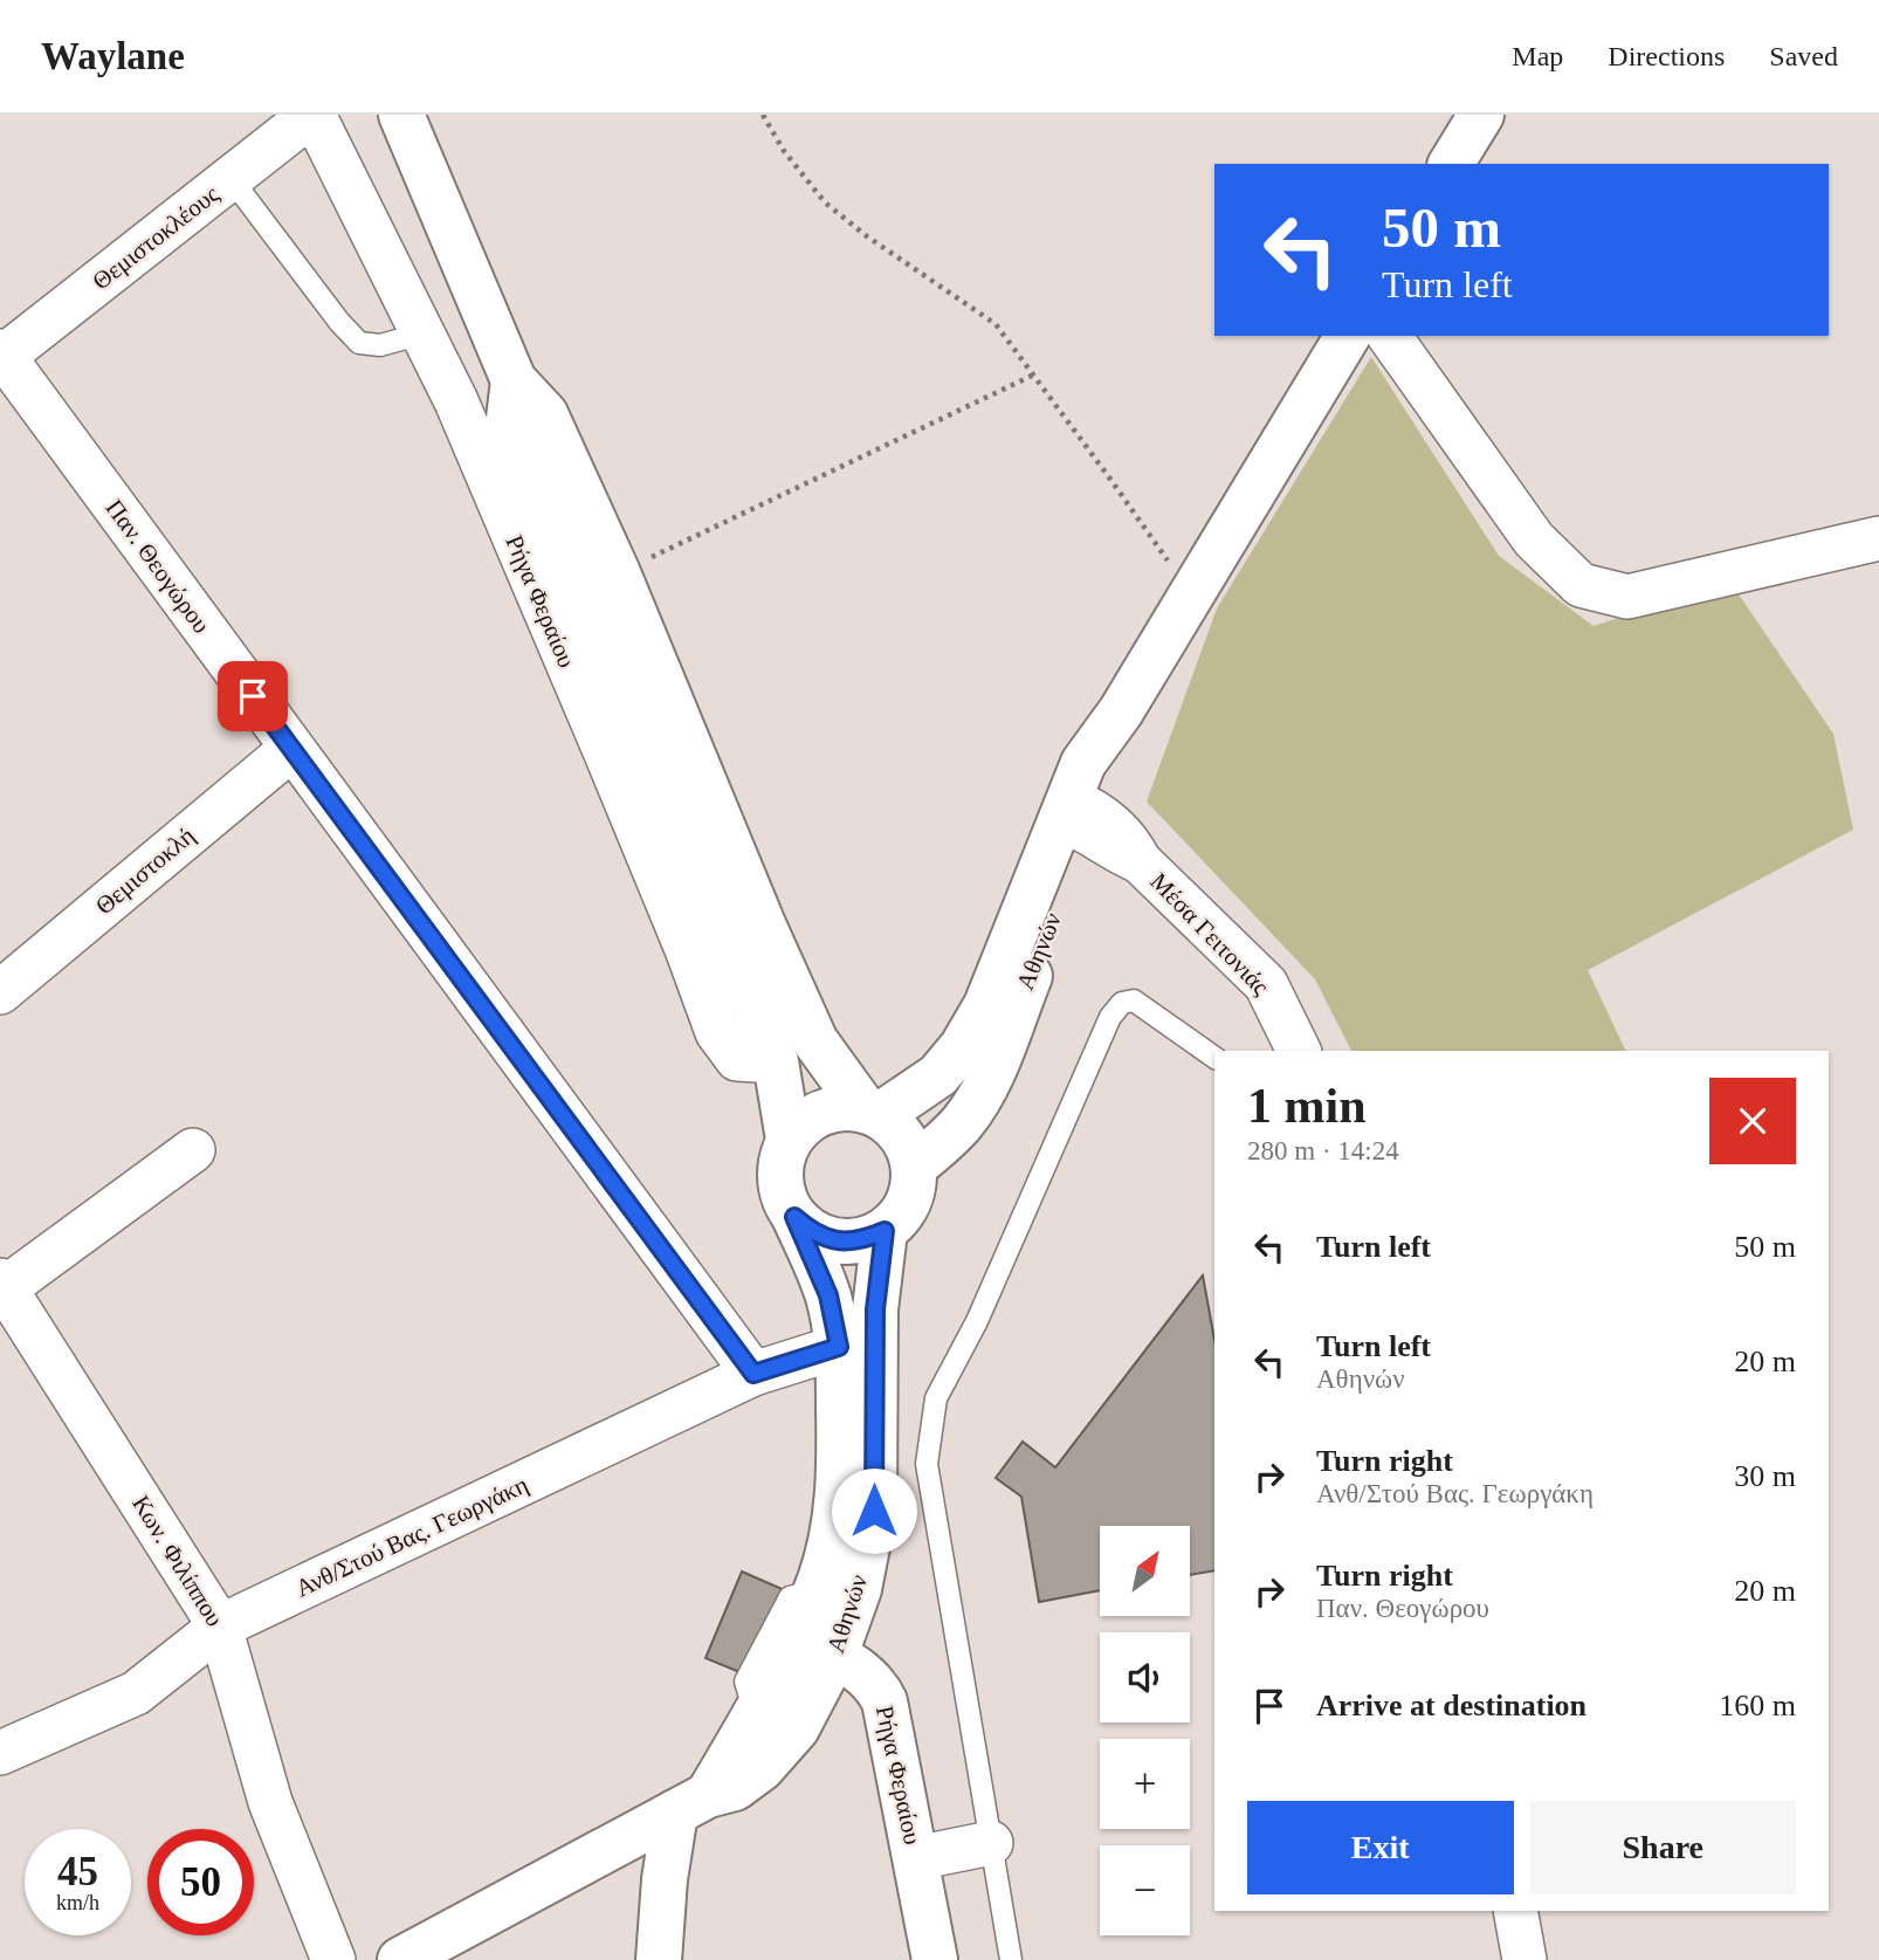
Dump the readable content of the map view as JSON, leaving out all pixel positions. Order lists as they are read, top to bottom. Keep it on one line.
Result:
{"streets":{"main road":["Ρήγα Φεραίου","Αθηνών"],"street":["Θεμιστοκλέους","Παν. Θεογώρου","Θεμιστοκλή","Μέσα Γειτονιάς","Ανθ/Στού Βας. Γεωργάκη","Κων. Φιλίππου"]},"crossings":[["Θεμιστοκλέους","Παν. Θεογώρου"],["Θεμιστοκλέους","Ρήγα Φεραίου"],["Παν. Θεογώρου","Θεμιστοκλή"],["Παν. Θεογώρου","Ανθ/Στού Βας. Γεωργάκη"],["Ρήγα Φεραίου","Αθηνών"],["Μέσα Γειτονιάς","Αθηνών"],["Αθηνών","Ανθ/Στού Βας. Γεωργάκη"],["Ανθ/Στού Βας. Γεωργάκη","Κων. Φιλίππου"]],"north":"top right","page":{"header":"Waylane","nav":["Map","Directions","Saved"],"turn":["50 m","Turn left"],"heading":["1 min","280 m · 14:24"],"list":[{"name":"Turn left","value":"50 m"},{"name":"Turn left","note":"Αθηνών","value":"20 m"},{"name":"Turn right","note":"Ανθ/Στού Βας. Γεωργάκη","value":"30 m"},{"name":"Turn right","note":"Παν. Θεογώρου","value":"20 m"},{"name":"Arrive at destination","value":"160 m"}],"map_buttons":["+","−"],"buttons":["Exit","Share"],"speed":"45 km/h","limit":"50"}}
